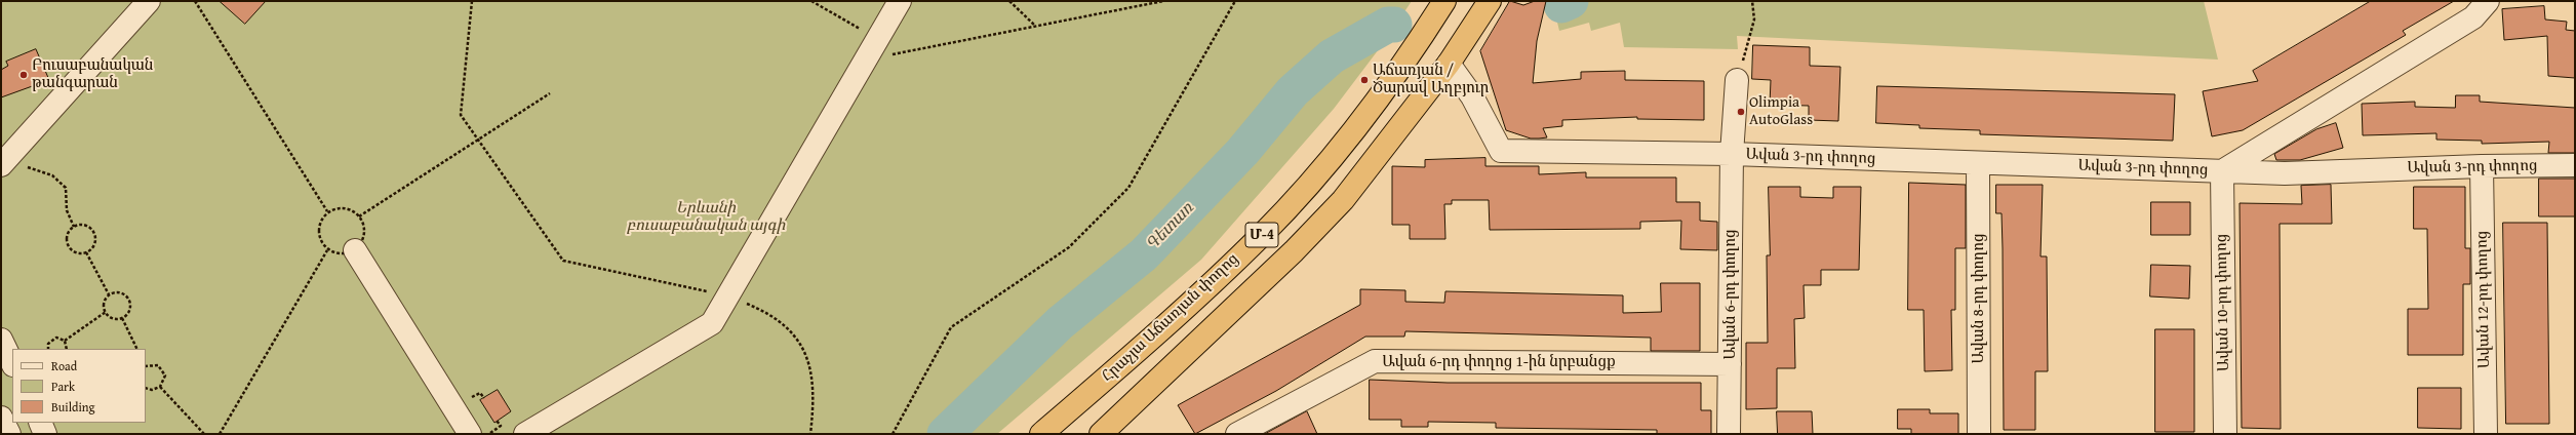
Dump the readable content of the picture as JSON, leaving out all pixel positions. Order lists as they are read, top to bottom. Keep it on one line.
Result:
{"streets":{"highway":["Մ-4","Հրաչյա Աճառյան փողոց"],"street":["Ավան 3-րդ փողոց","Ավան 6-րդ փողոց","Ավան 8-րդ փողոց","Ավան 12-րդ փողոց","Ավան 10-րդ փողոց","Ավան 6-րդ փողոց 1-ին նրբանցք"]},"crossings":[["Ավան 3-րդ փողոց","Մ-4"],["Ավան 3-րդ փողոց","Ավան 6-րդ փողոց"],["Ավան 3-րդ փողոց","Ավան 8-րդ փողոց"],["Ավան 3-րդ փողոց","Ավան 12-րդ փողոց"],["Ավան 3-րդ փողոց","Ավան 10-րդ փողոց"],["Ավան 6-րդ փողոց","Ավան 6-րդ փողոց 1-ին նրբանցք"]],"water":["Գետառ"],"parks":["Երևանի բուսաբանական այգի"],"places":["Բուսաբանական թանգարան","Աճառյան / Ծարավ Աղբյուր","Olimpia AutoGlass"],"legend":["Road","Park","Building"]}
